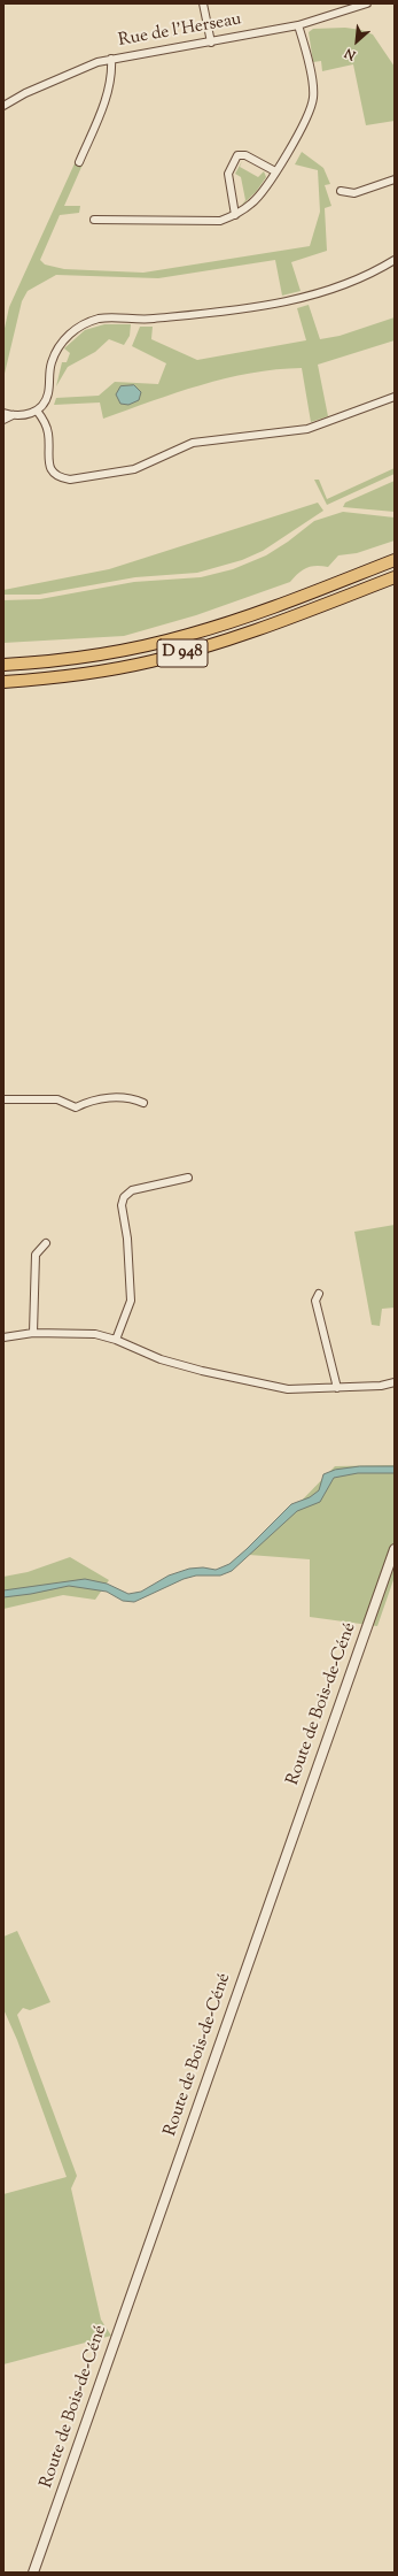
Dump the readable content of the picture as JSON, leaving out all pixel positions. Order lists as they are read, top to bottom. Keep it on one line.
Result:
{"streets":{"highway":["D 948"],"street":["Rue de l'Herseau","Route de Bois-de-Céné"]},"north":"bottom left"}
